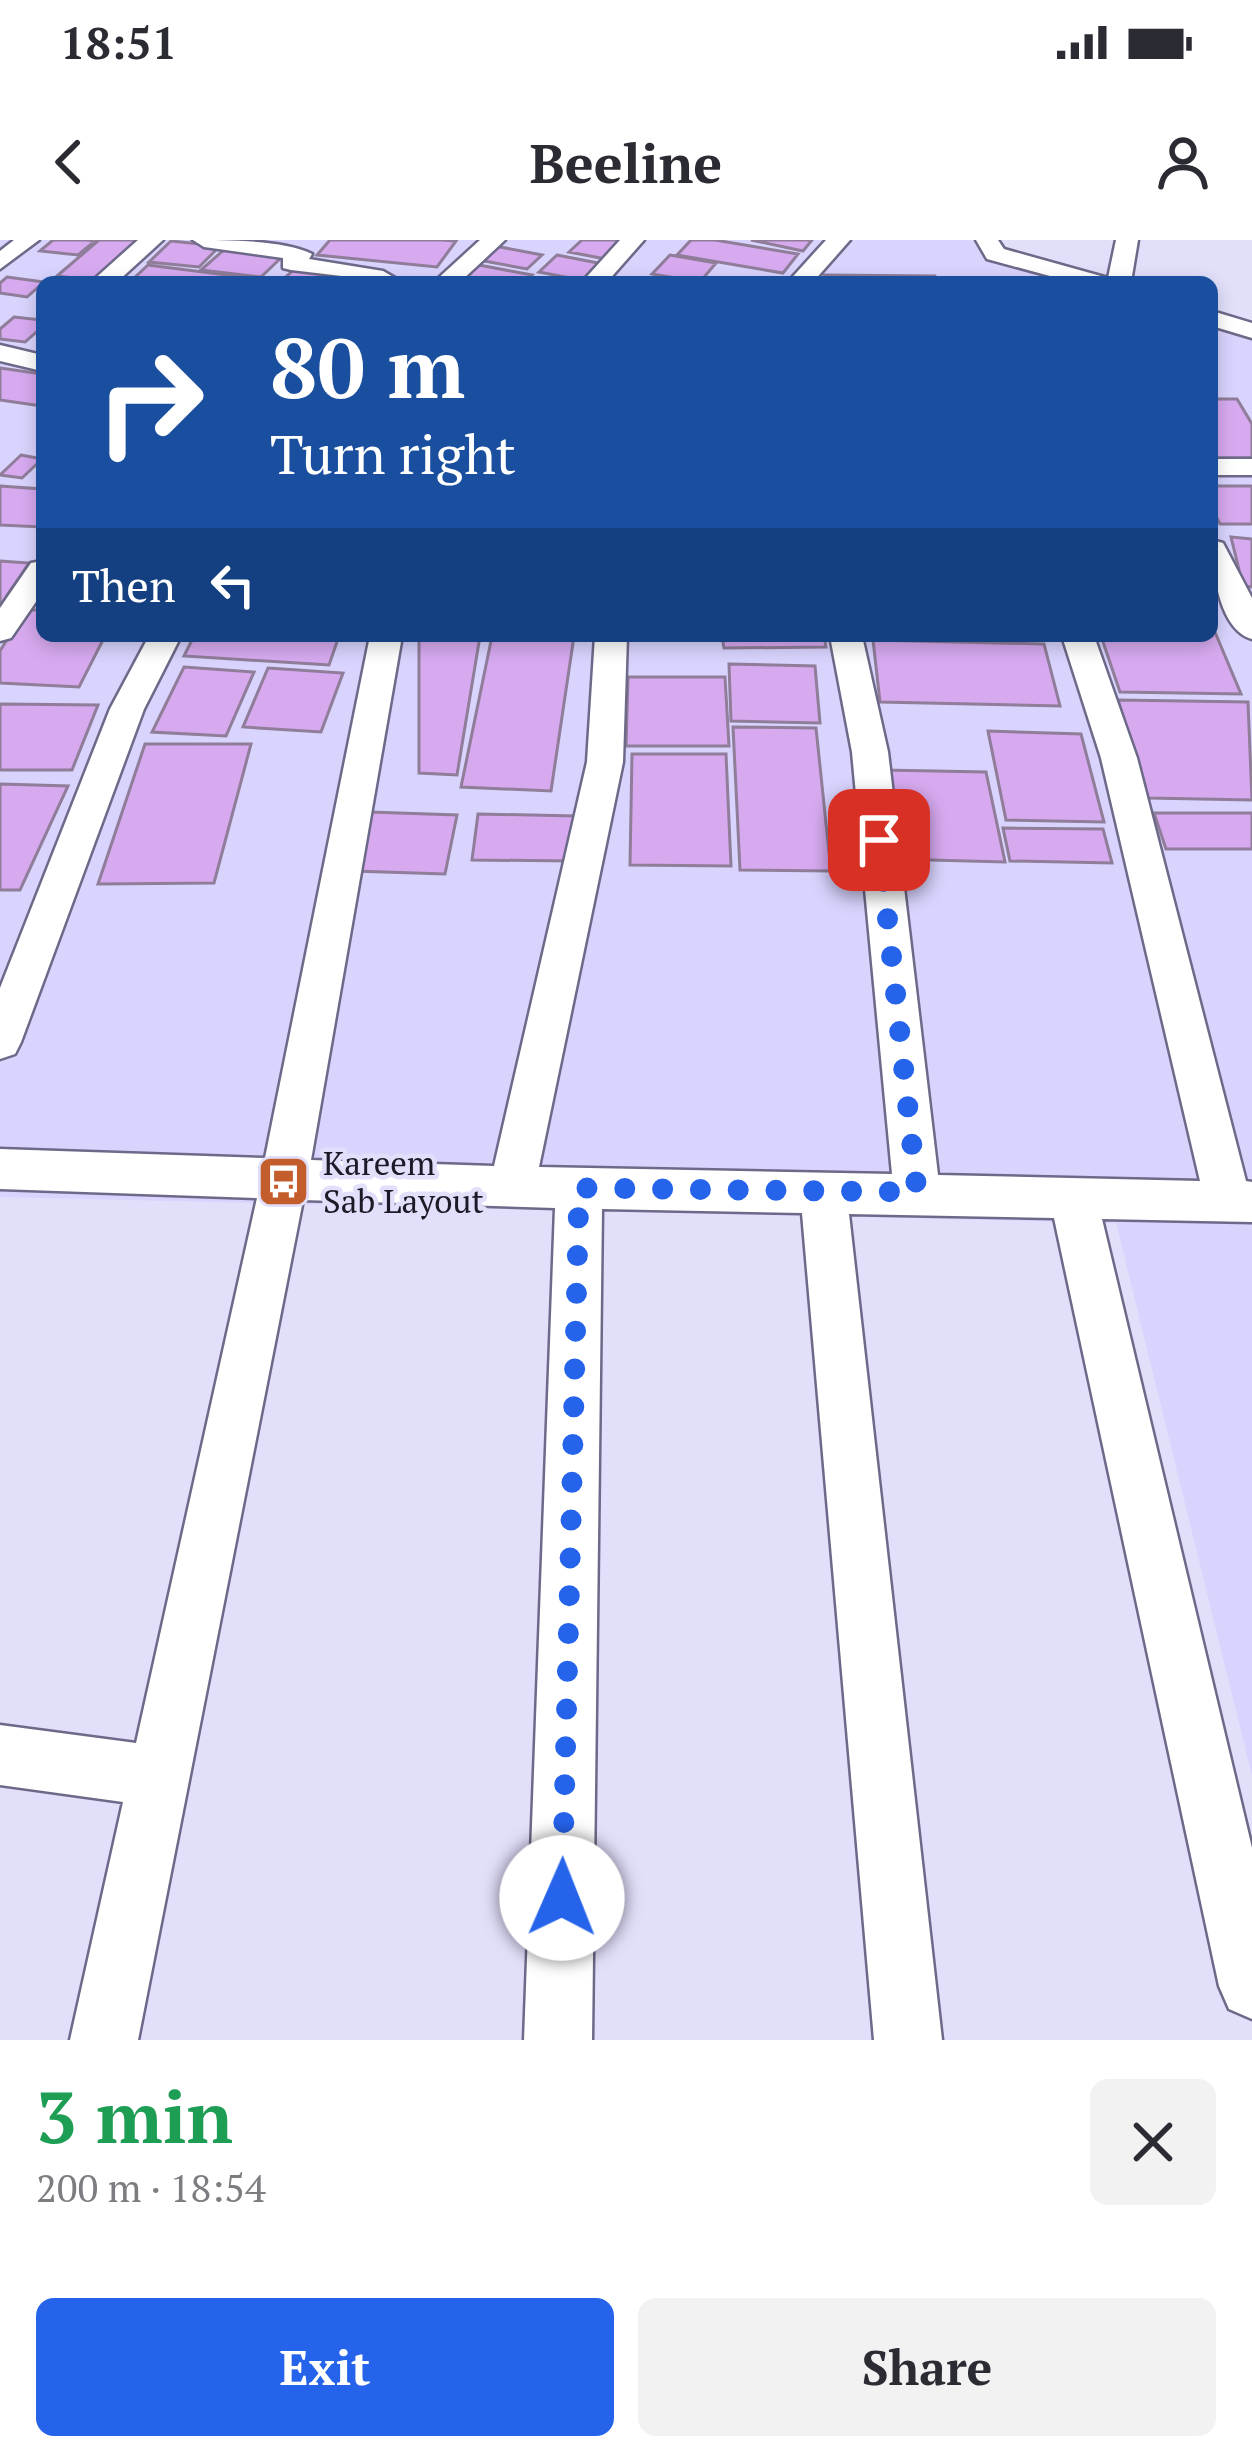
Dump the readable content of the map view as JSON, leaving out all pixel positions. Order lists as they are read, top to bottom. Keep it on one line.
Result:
{"places":{"bus stop":["Kareem Sab Layout"]},"page":{"status":"18:51","header":"Beeline","turn":["80 m","Turn right"],"then":"Then","heading":["3 min","200 m · 18:54"],"buttons":["Exit","Share"]}}
